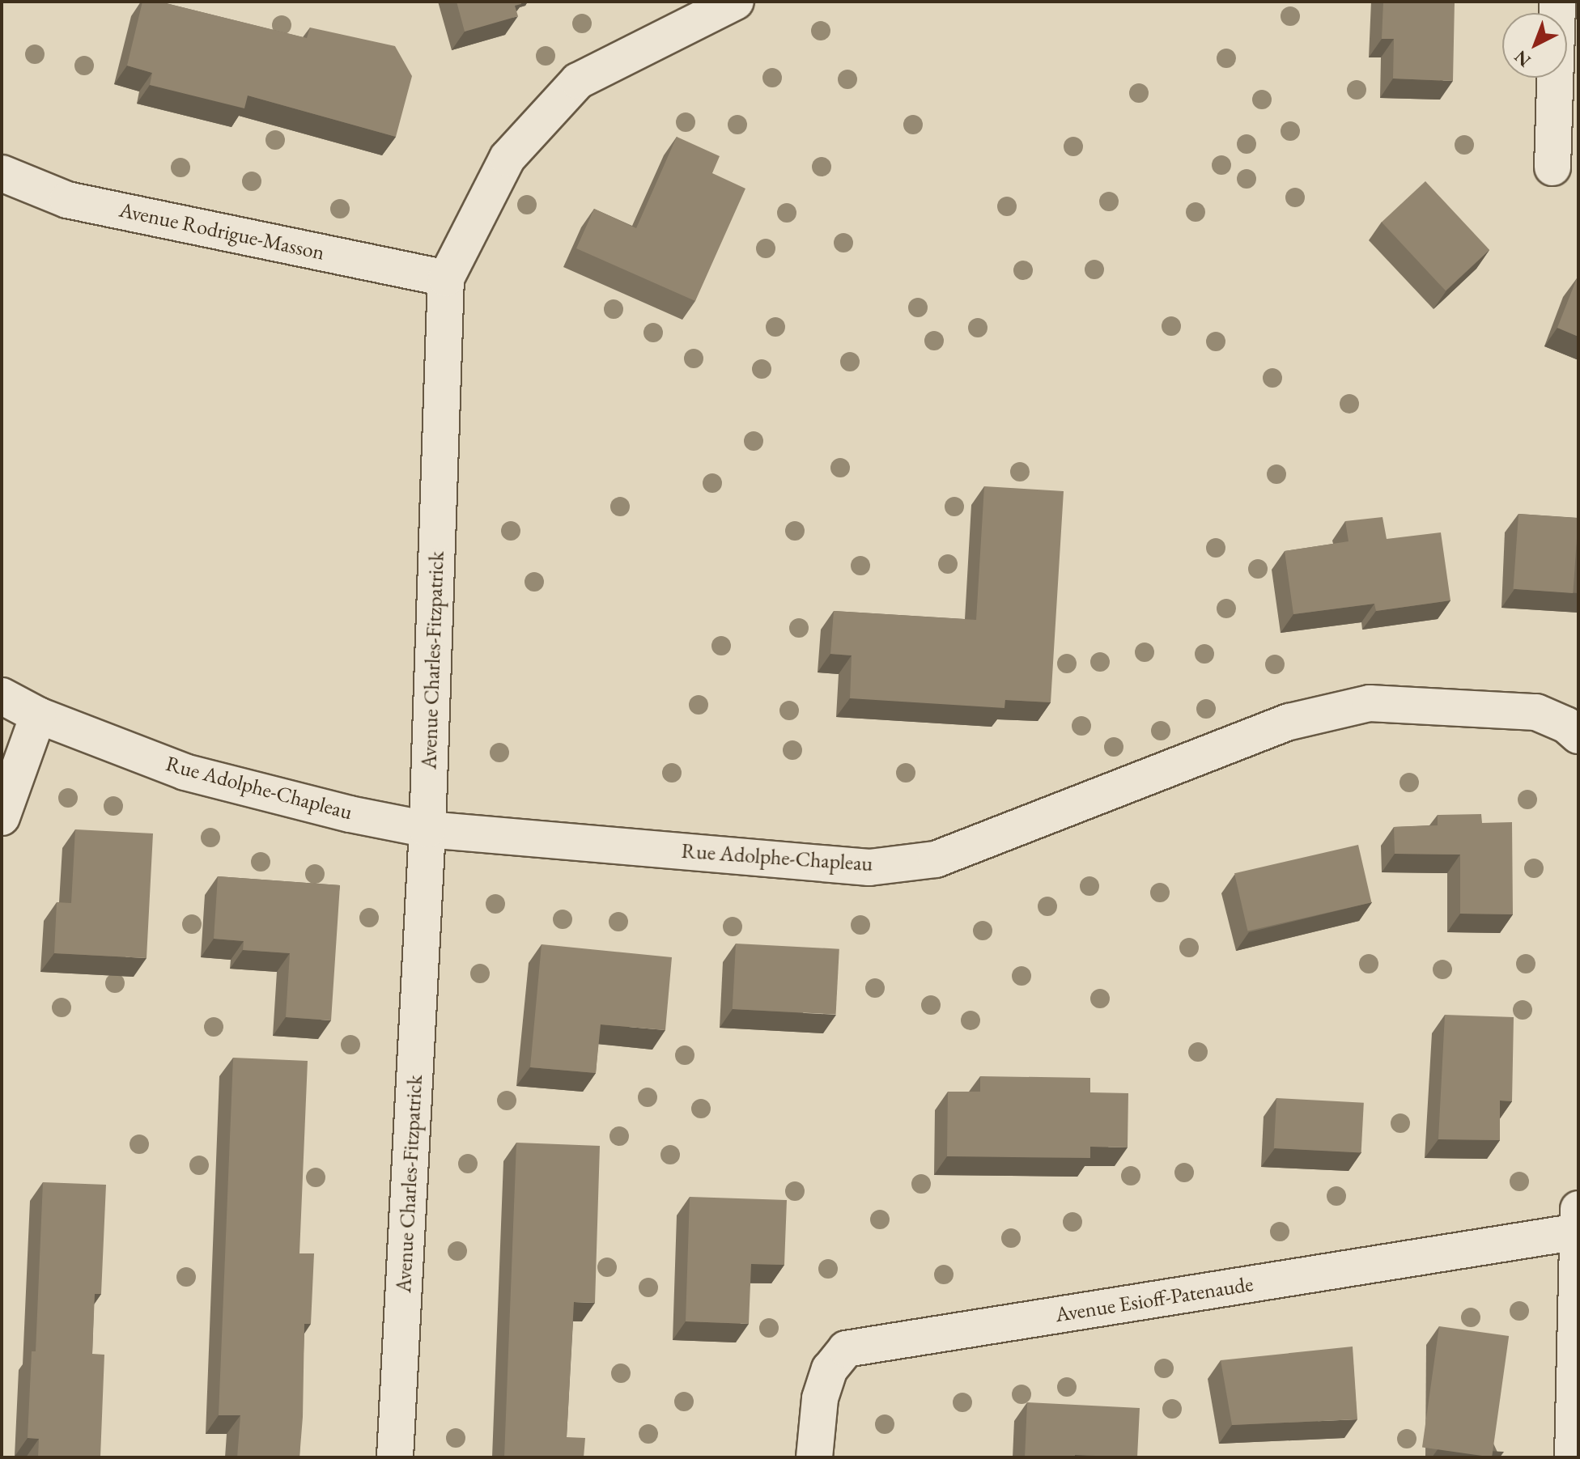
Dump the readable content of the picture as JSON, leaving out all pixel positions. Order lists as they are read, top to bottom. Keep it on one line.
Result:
{"streets":{"street":["Avenue Rodrigue-Masson","Avenue Charles-Fitzpatrick","Rue Adolphe-Chapleau","Avenue Esioff-Patenaude"]},"crossings":[["Avenue Rodrigue-Masson","Avenue Charles-Fitzpatrick"],["Avenue Charles-Fitzpatrick","Rue Adolphe-Chapleau"]],"north":"bottom left"}
